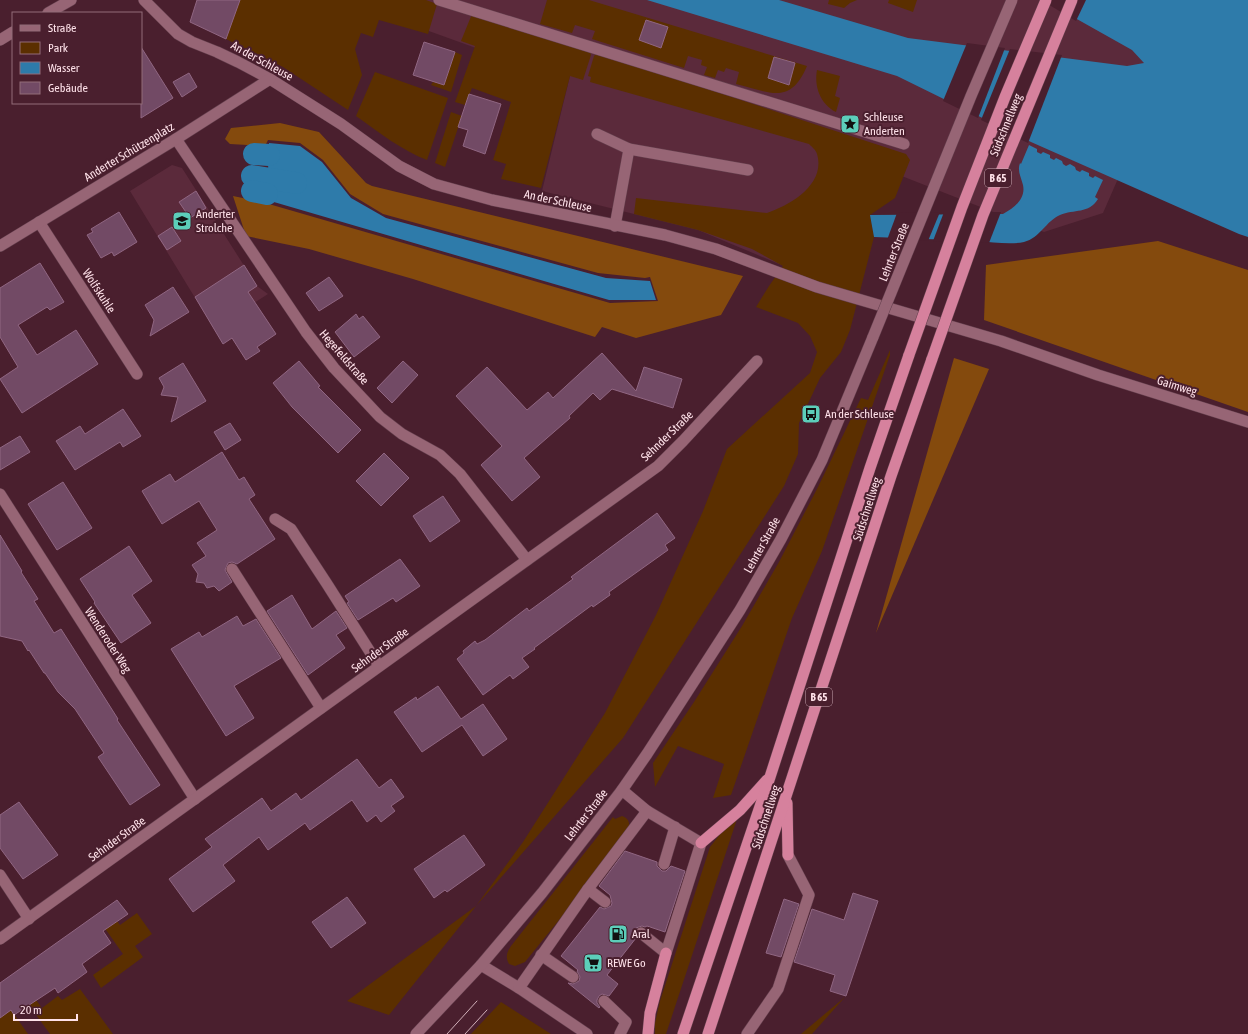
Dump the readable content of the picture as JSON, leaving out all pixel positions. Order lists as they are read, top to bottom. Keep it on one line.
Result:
{"streets":{"highway":["Südschnellweg","B 65"],"street":["An der Schleuse","Anderter Schützenplatz","Lehrter Straße","Wolfskuhle","Hegefeldstraße","Gaimweg","Sehnder Straße","Wenderoder Weg"]},"crossings":[["An der Schleuse","Anderter Schützenplatz"],["An der Schleuse","Gaimweg"],["Anderter Schützenplatz","Wolfskuhle"],["Anderter Schützenplatz","Hegefeldstraße"],["Hegefeldstraße","Sehnder Straße"],["Sehnder Straße","Wenderoder Weg"]],"places":{"place":["Schleuse Anderten"],"school or university":["Anderter Strolche"],"bus stop":["An der Schleuse"],"fuel station":["Aral"],"supermarket":["REWE Go"]},"legend":["Straße","Park","Wasser","Gebäude"],"scale_bar":"20 m"}
